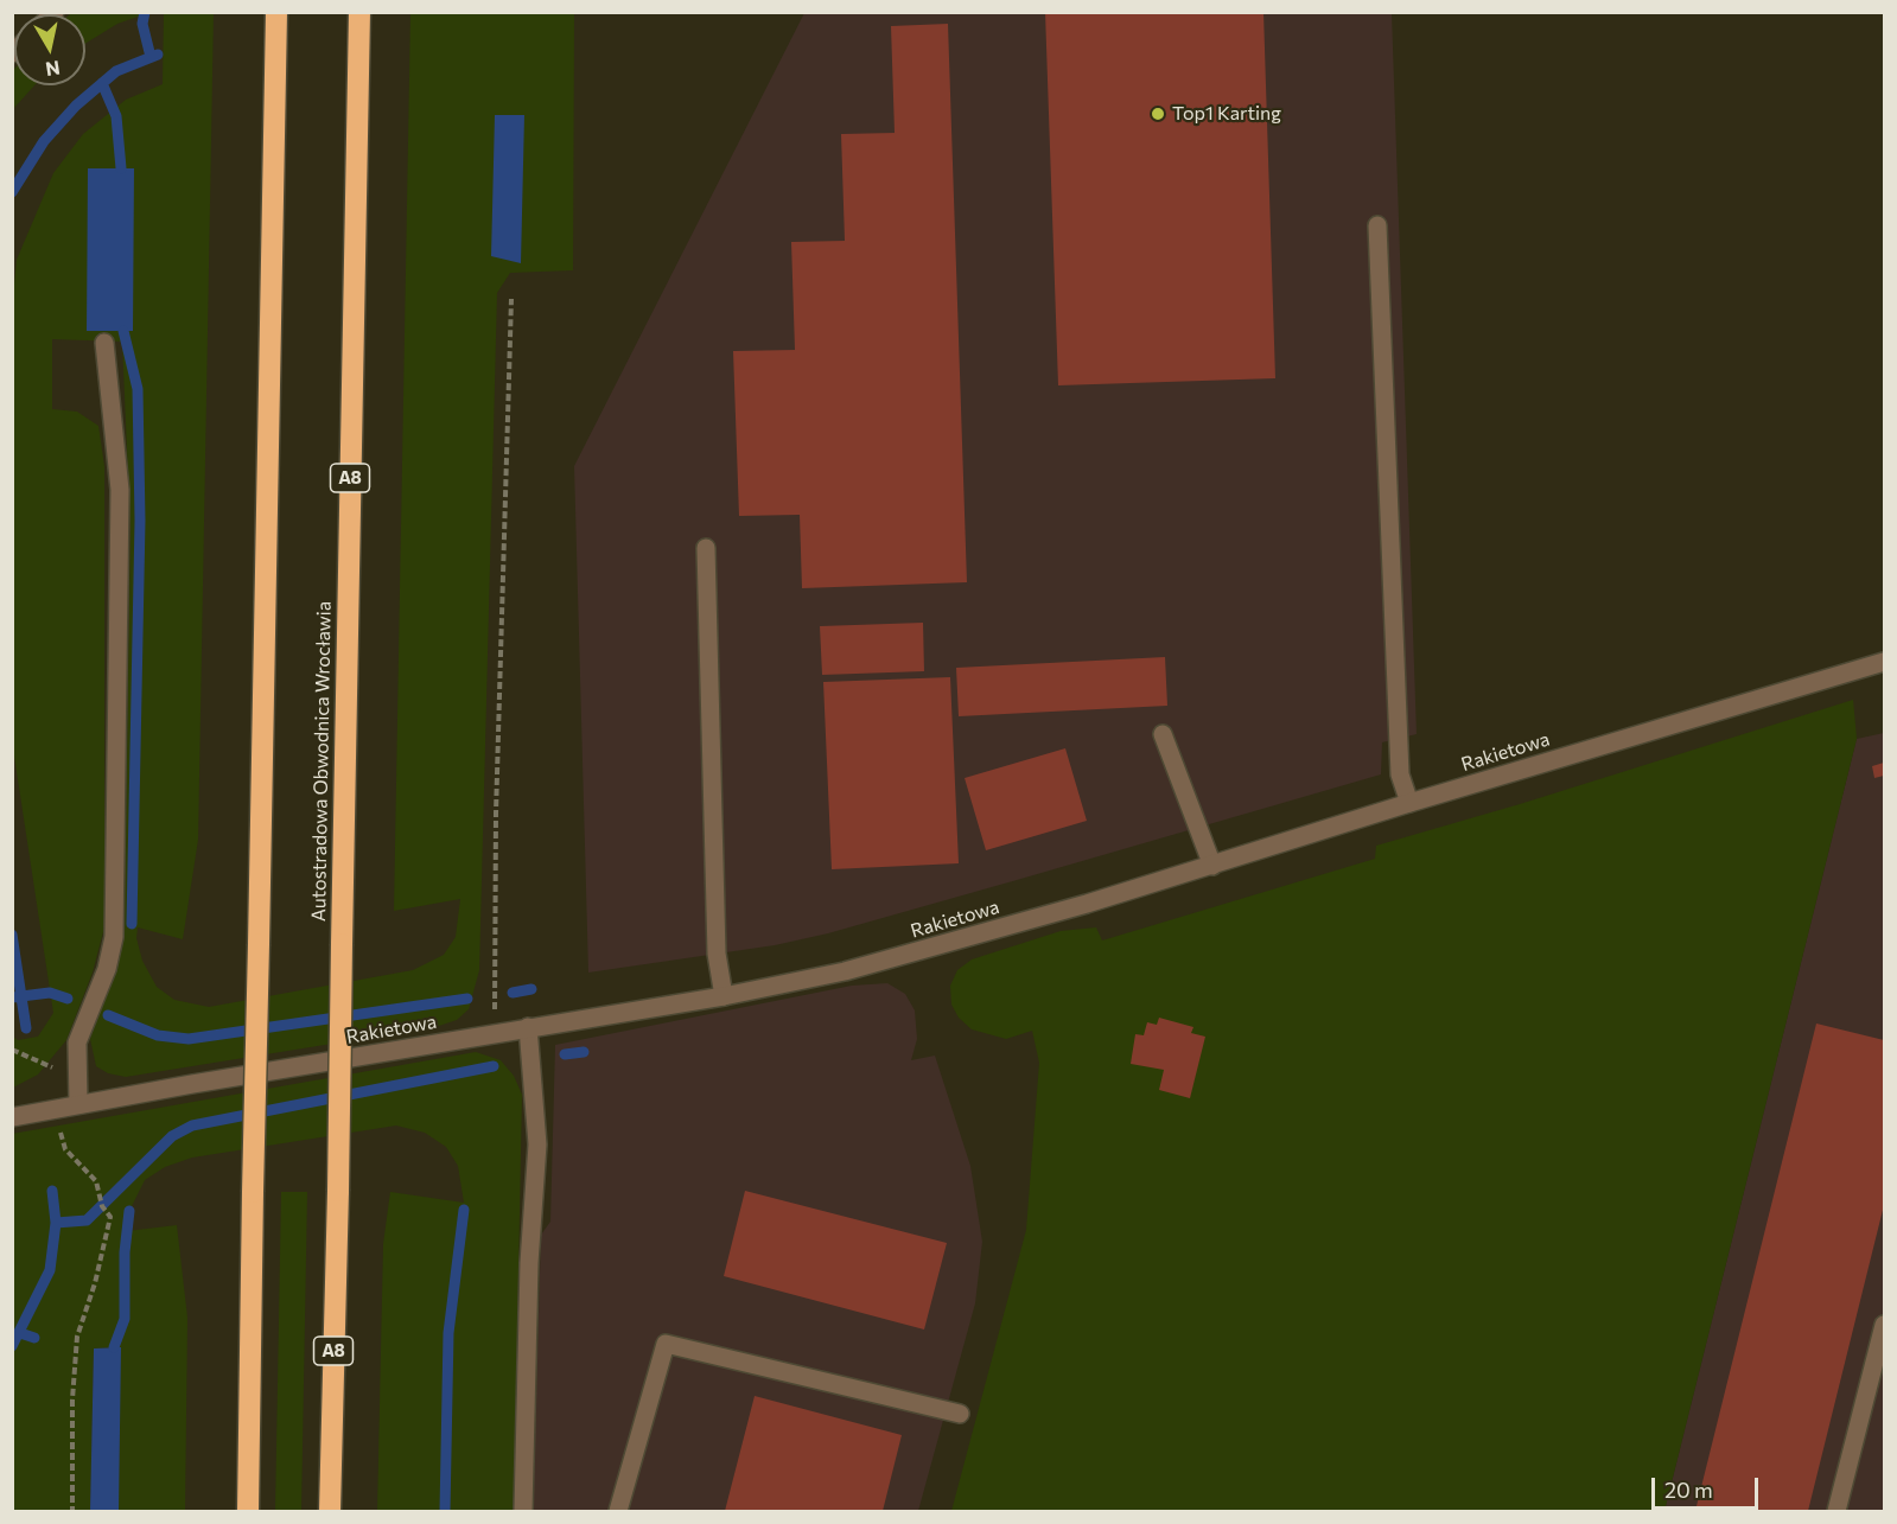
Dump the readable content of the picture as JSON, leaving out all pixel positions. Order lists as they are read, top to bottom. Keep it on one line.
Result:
{"streets":{"highway":["A8","Autostradowa Obwodnica Wrocławia"],"street":["Rakietowa"]},"places":["Top1 Karting"],"scale_bar":"20 m","north":"bottom"}
